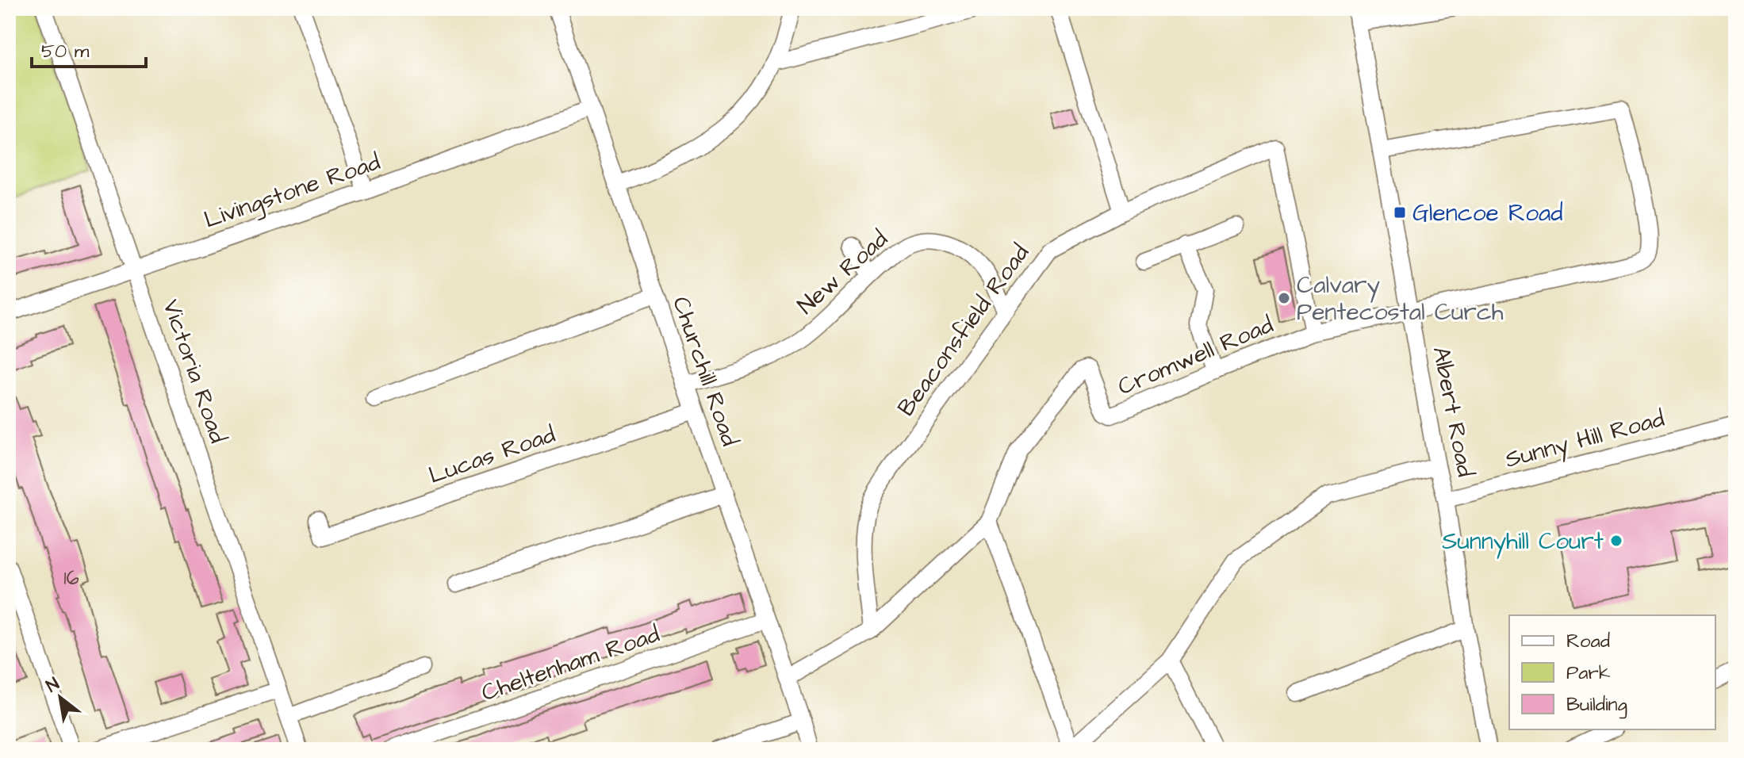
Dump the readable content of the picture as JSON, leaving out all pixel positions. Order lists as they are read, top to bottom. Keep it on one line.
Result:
{"streets":{"street":["Livingstone Road","New Road","Beaconsfield Road","Cromwell Road","Victoria Road","Churchill Road","Albert Road","Sunny Hill Road","Lucas Road","Cheltenham Road"]},"crossings":[["Livingstone Road","Victoria Road"],["Livingstone Road","Churchill Road"],["New Road","Beaconsfield Road"],["New Road","Churchill Road"],["Beaconsfield Road","Cromwell Road"],["Cromwell Road","Churchill Road"],["Cromwell Road","Albert Road"],["Churchill Road","Lucas Road"],["Churchill Road","Cheltenham Road"],["Albert Road","Sunny Hill Road"]],"places":{"transit":["Glencoe Road"],"other":["Calvary Pentecostal Curch","Sunnyhill Court"]},"house_numbers":["16"],"legend":["Road","Park","Building"],"scale_bar":"50 m","north":"top left"}
